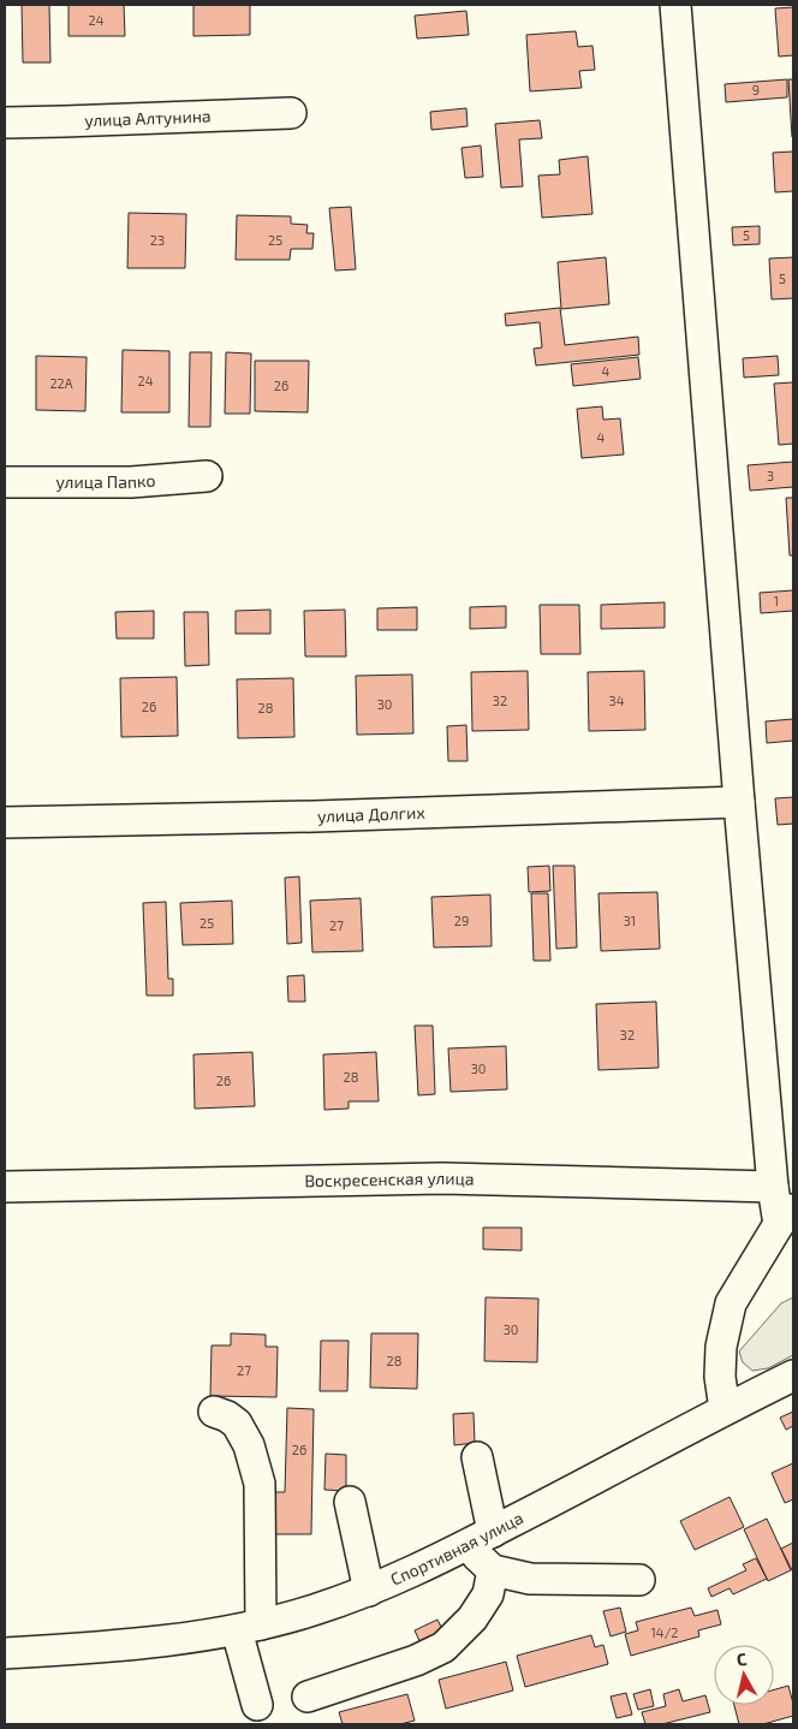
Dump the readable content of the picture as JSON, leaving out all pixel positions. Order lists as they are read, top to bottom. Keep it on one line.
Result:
{"streets":{"street":["улица Алтунина","улица Папко","улица Долгих","Воскресенская улица","Спортивная улица"]},"house_numbers":["24","9","5","23","25","5","4","24","22А","26","4","3","1","32","34","30","26","28","29","31","25","27","32","30","28","26","30","28","27","26","14/2"],"north":"top"}
